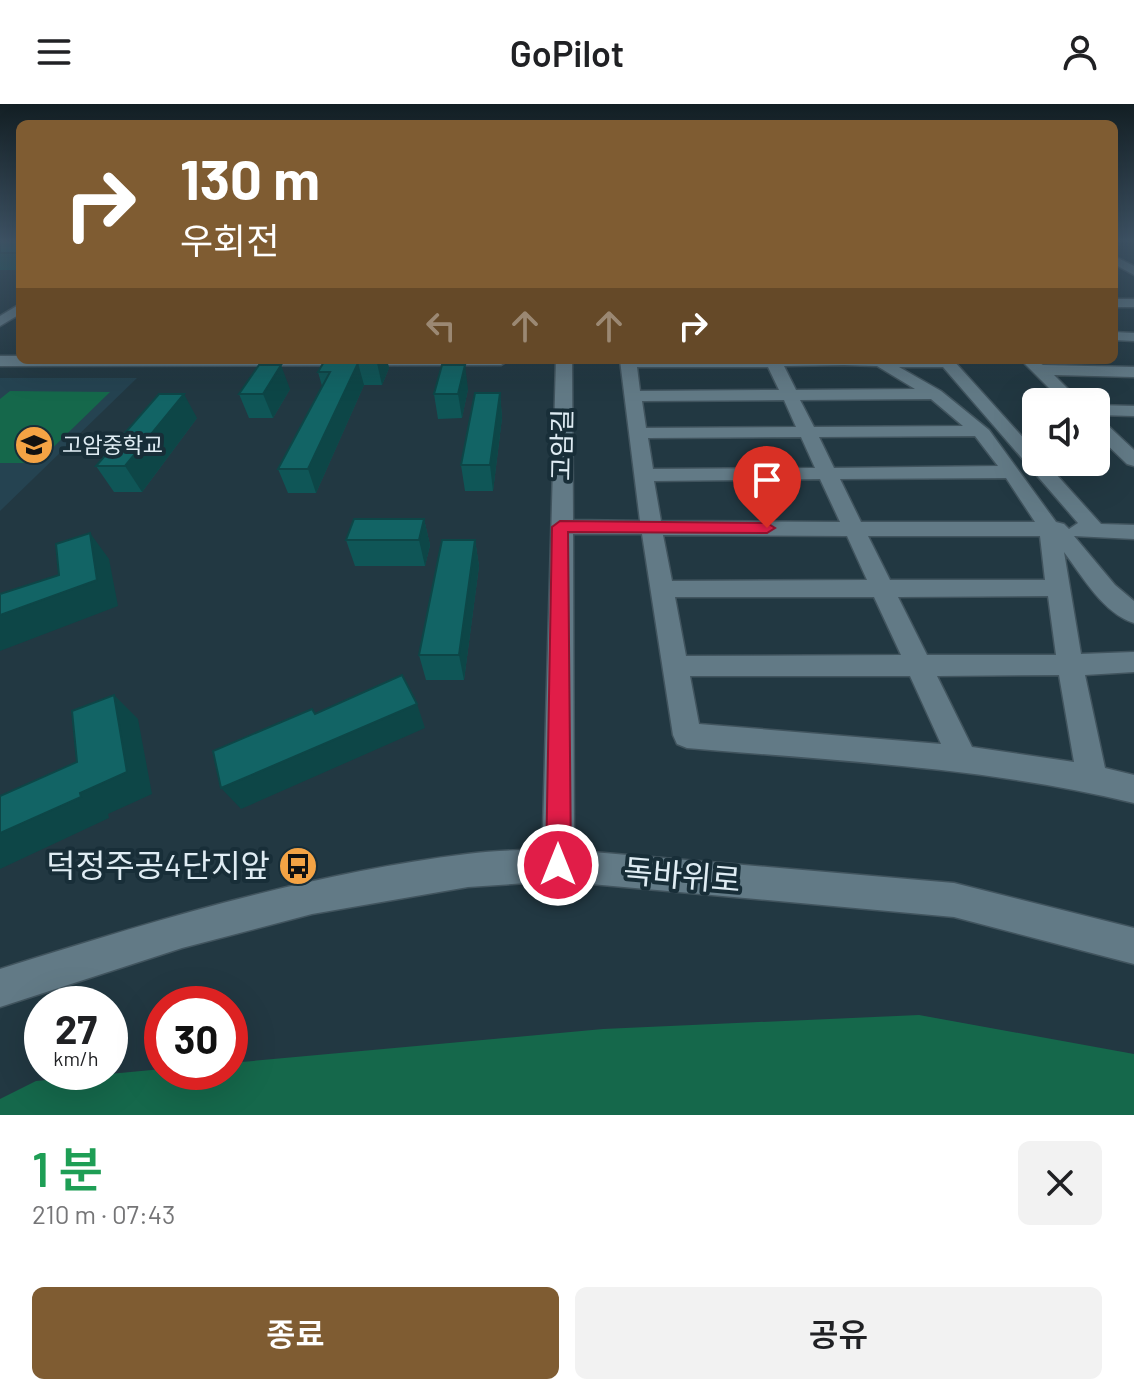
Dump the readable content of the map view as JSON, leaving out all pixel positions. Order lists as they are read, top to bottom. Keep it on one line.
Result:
{"streets":{"street":["고암길","독바위로"]},"crossings":[["고암길","독바위로"]],"places":{"school or university":["고암중학교"],"bus stop":["덕정주공4단지앞"]},"page":{"header":"GoPilot","turn":["130 m","우회전"],"speed":"27 km/h","limit":"30","heading":["1 분","210 m · 07:43"],"buttons":["종료","공유"]}}
